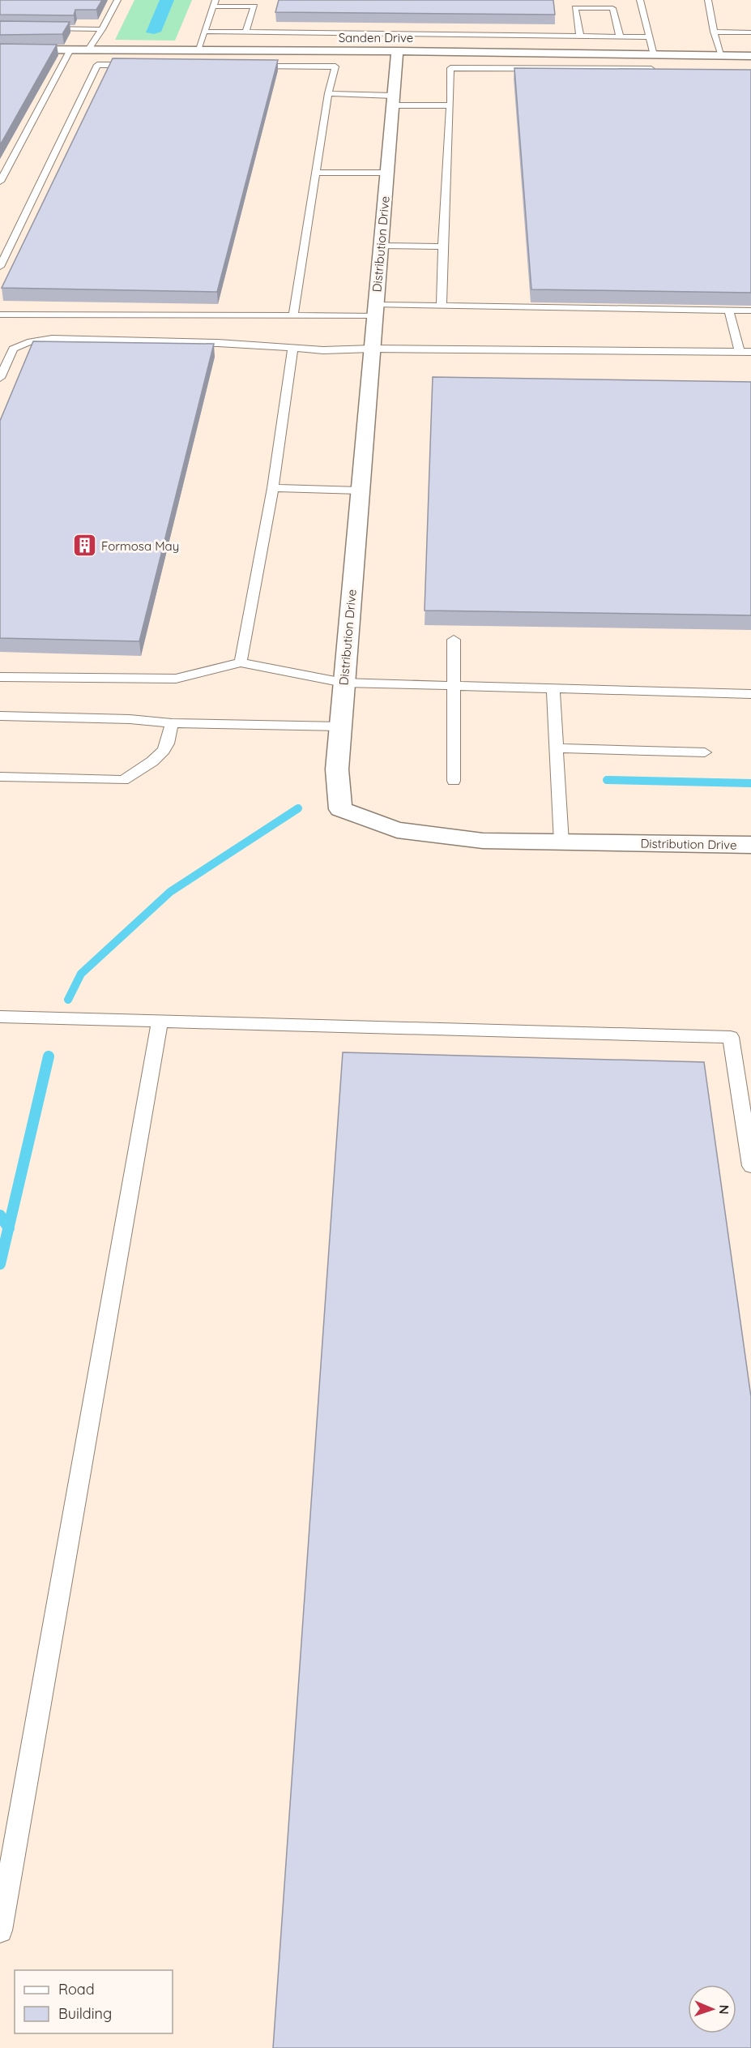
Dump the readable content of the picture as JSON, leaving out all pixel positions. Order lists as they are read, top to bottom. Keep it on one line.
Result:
{"streets":{"street":["Sanden Drive","Distribution Drive"]},"crossings":[["Sanden Drive","Distribution Drive"]],"places":{"building":["Formosa May"]},"legend":["Road","Building"],"north":"right"}
